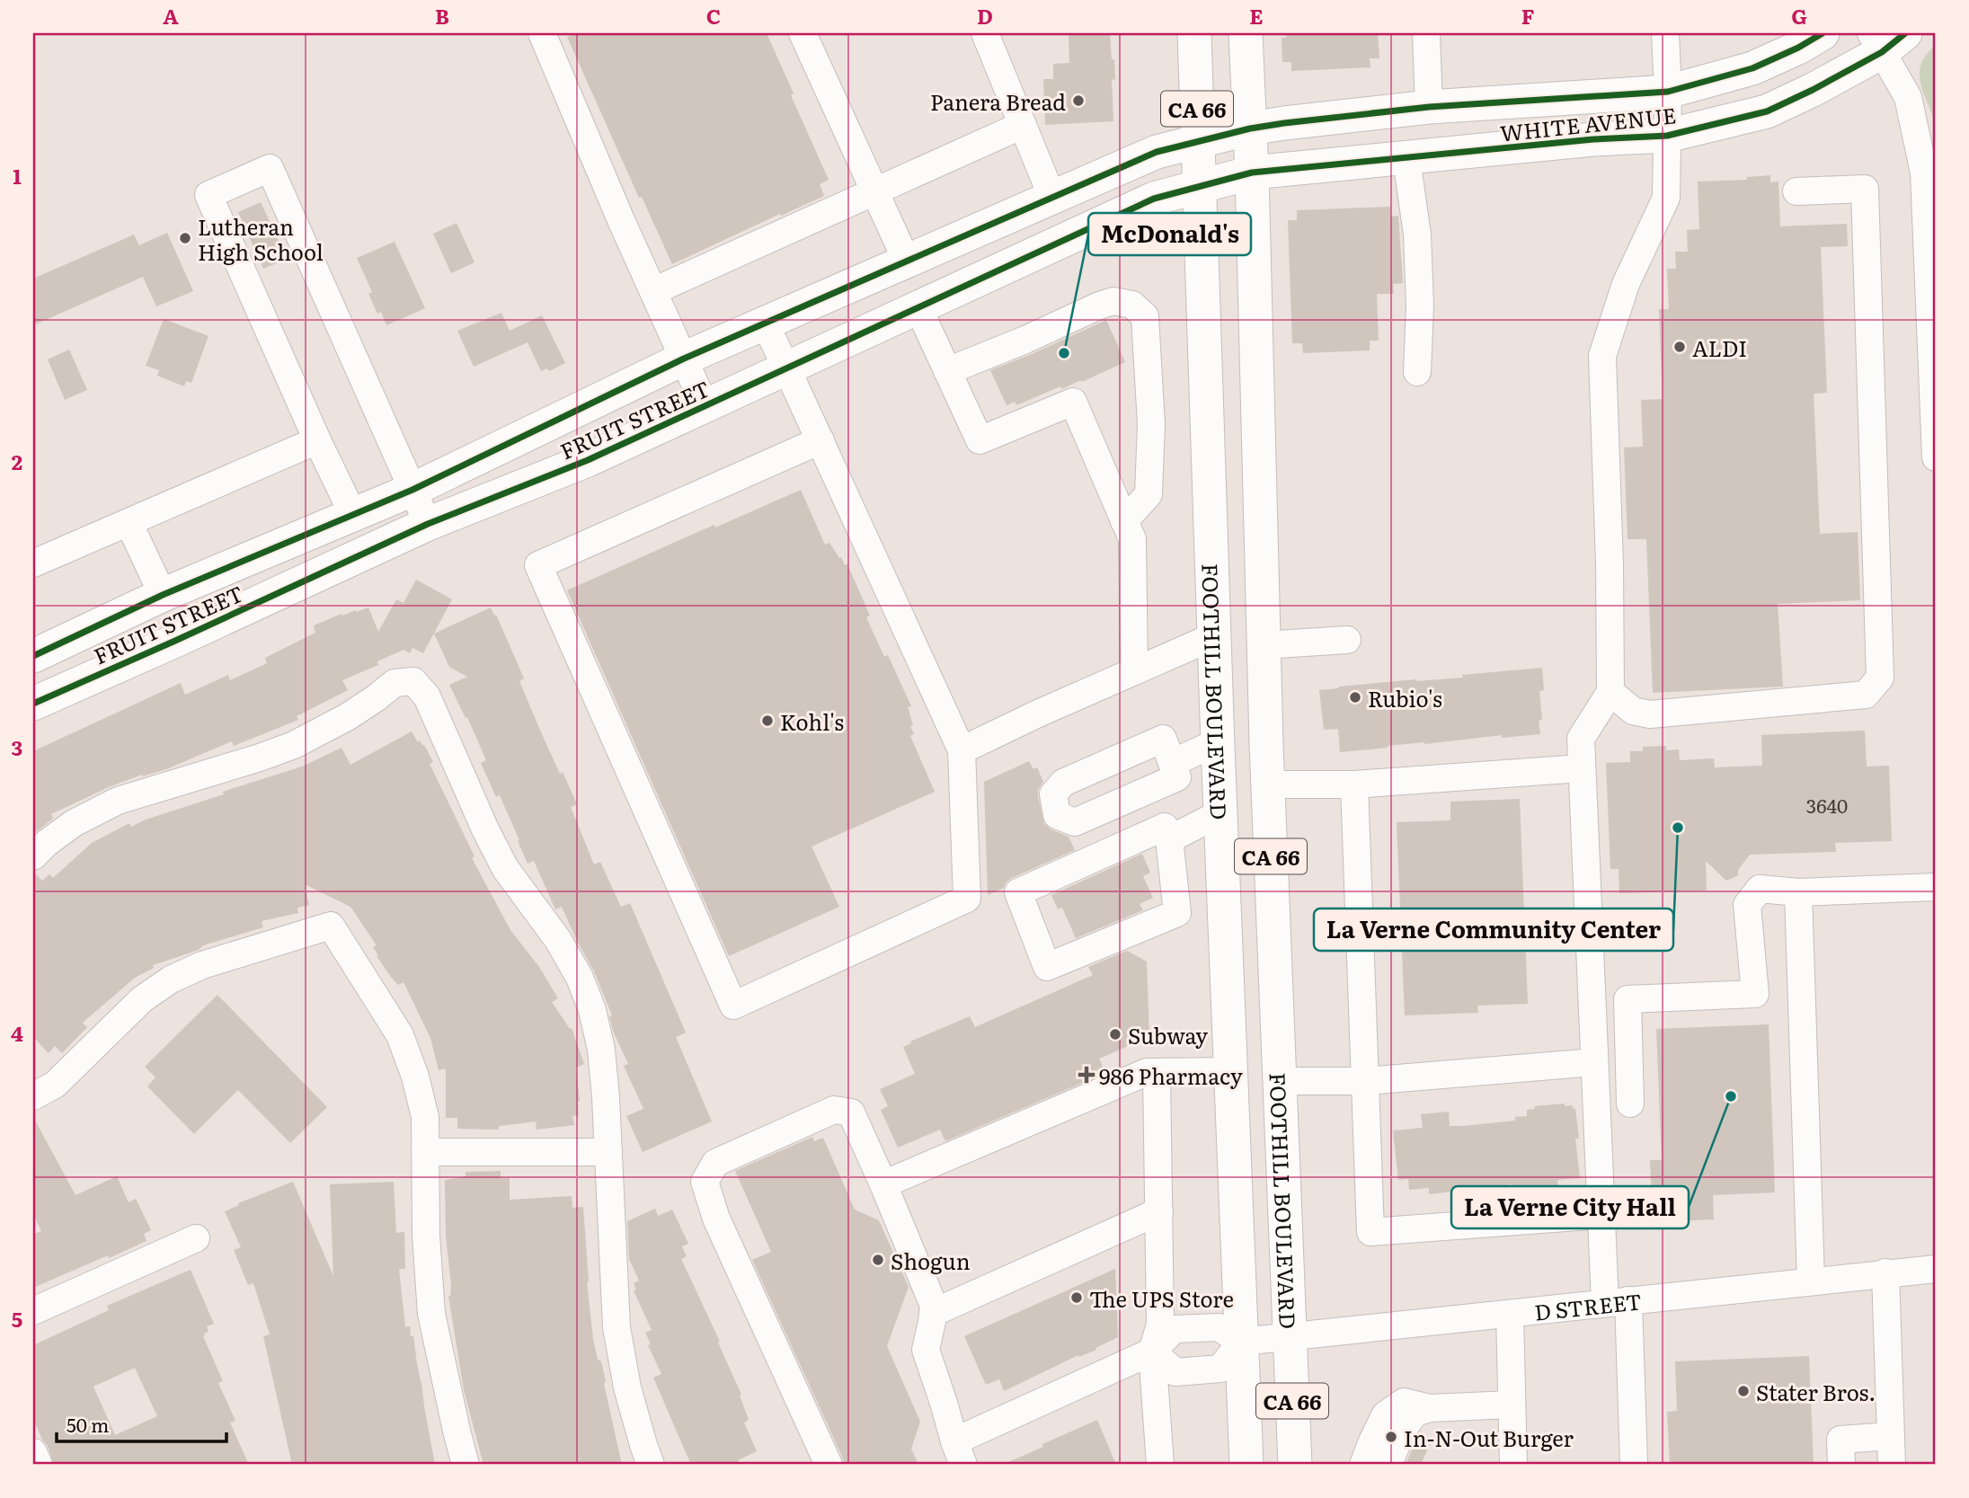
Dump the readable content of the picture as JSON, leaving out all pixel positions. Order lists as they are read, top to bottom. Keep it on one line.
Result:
{"streets":{"main road":["CA 66","WHITE AVENUE","FRUIT STREET","FOOTHILL BOULEVARD"],"street":["D STREET"]},"crossings":[["WHITE AVENUE","FRUIT STREET"],["WHITE AVENUE","FOOTHILL BOULEVARD"],["FRUIT STREET","FOOTHILL BOULEVARD"],["FOOTHILL BOULEVARD","D STREET"]],"places":{"other":["Panera Bread","Lutheran High School","ALDI","McDonald's","Rubio's","Kohl's","La Verne Community Center","Subway","La Verne City Hall","Shogun","The UPS Store","Stater Bros.","In-N-Out Burger"],"health":["986 Pharmacy"]},"house_numbers":["3640"],"scale_bar":"50 m","grid":{"columns":["A","B","C","D","E","F","G"],"rows":["1","2","3","4","5"]}}
